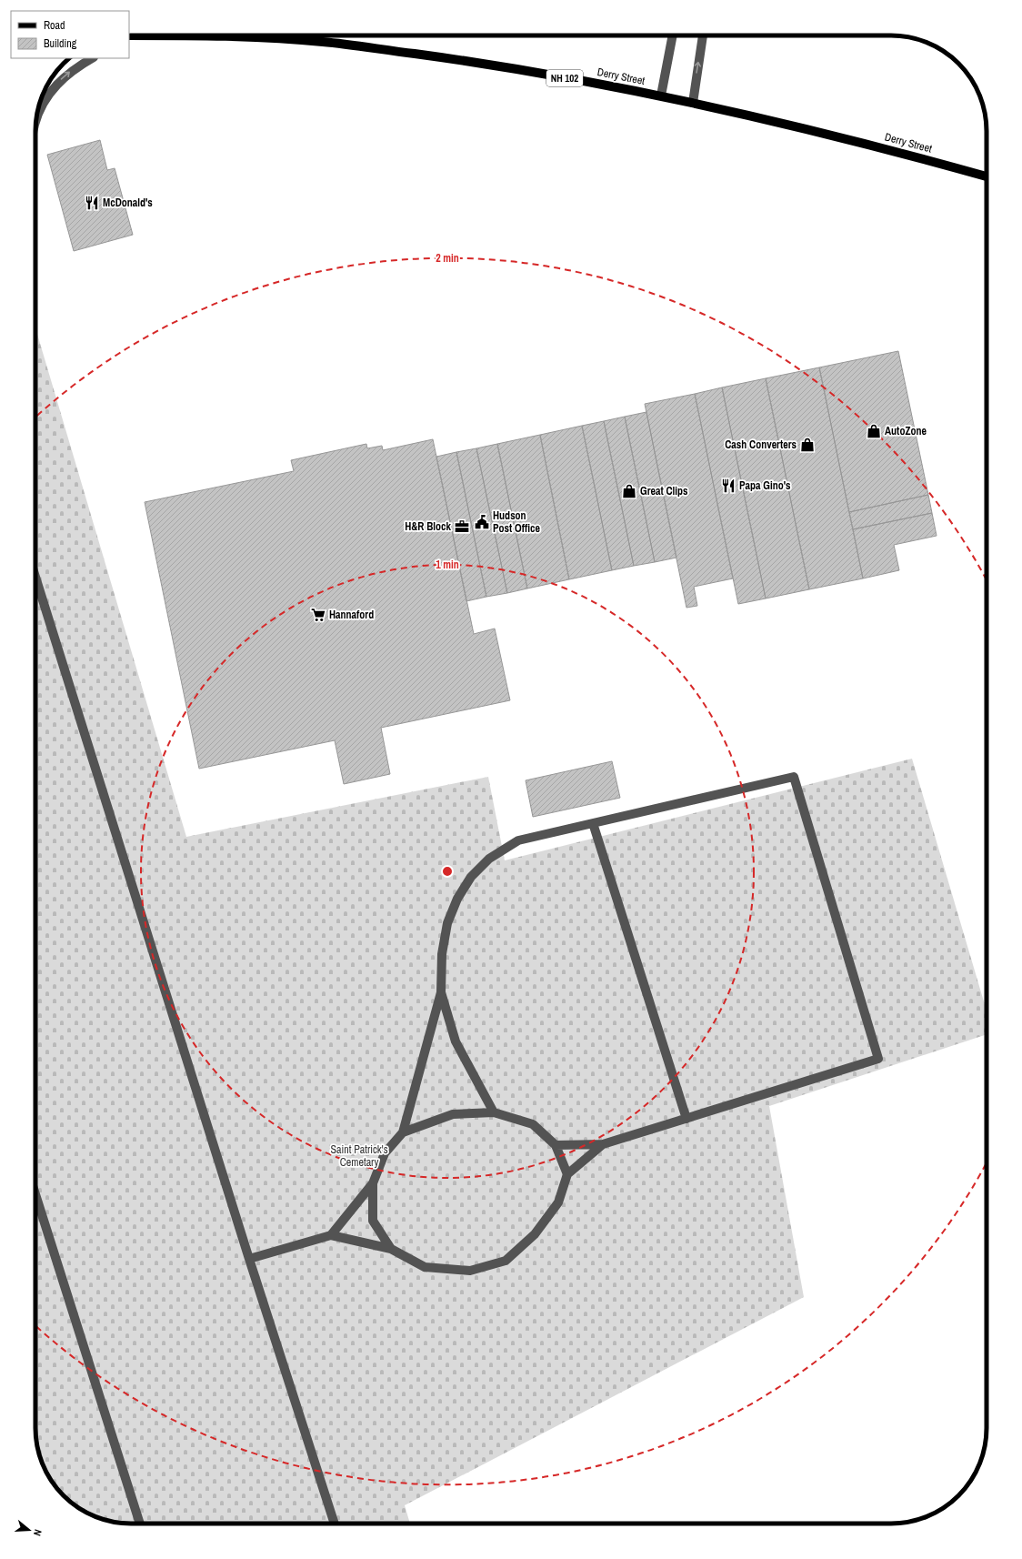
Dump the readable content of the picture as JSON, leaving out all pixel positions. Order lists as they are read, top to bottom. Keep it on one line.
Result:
{"streets":{"main road":["Derry Street","NH 102"]},"parks":["Saint Patrick's Cemetary"],"places":{"restaurant":["McDonald's","Papa Gino's"],"shop":["AutoZone","Cash Converters","Great Clips"],"public building":["Hudson Post Office"],"office":["H&R Block"],"supermarket":["Hannaford"]},"legend":["Road","Building"],"north":"right","rings":["2 min","1 min"]}
